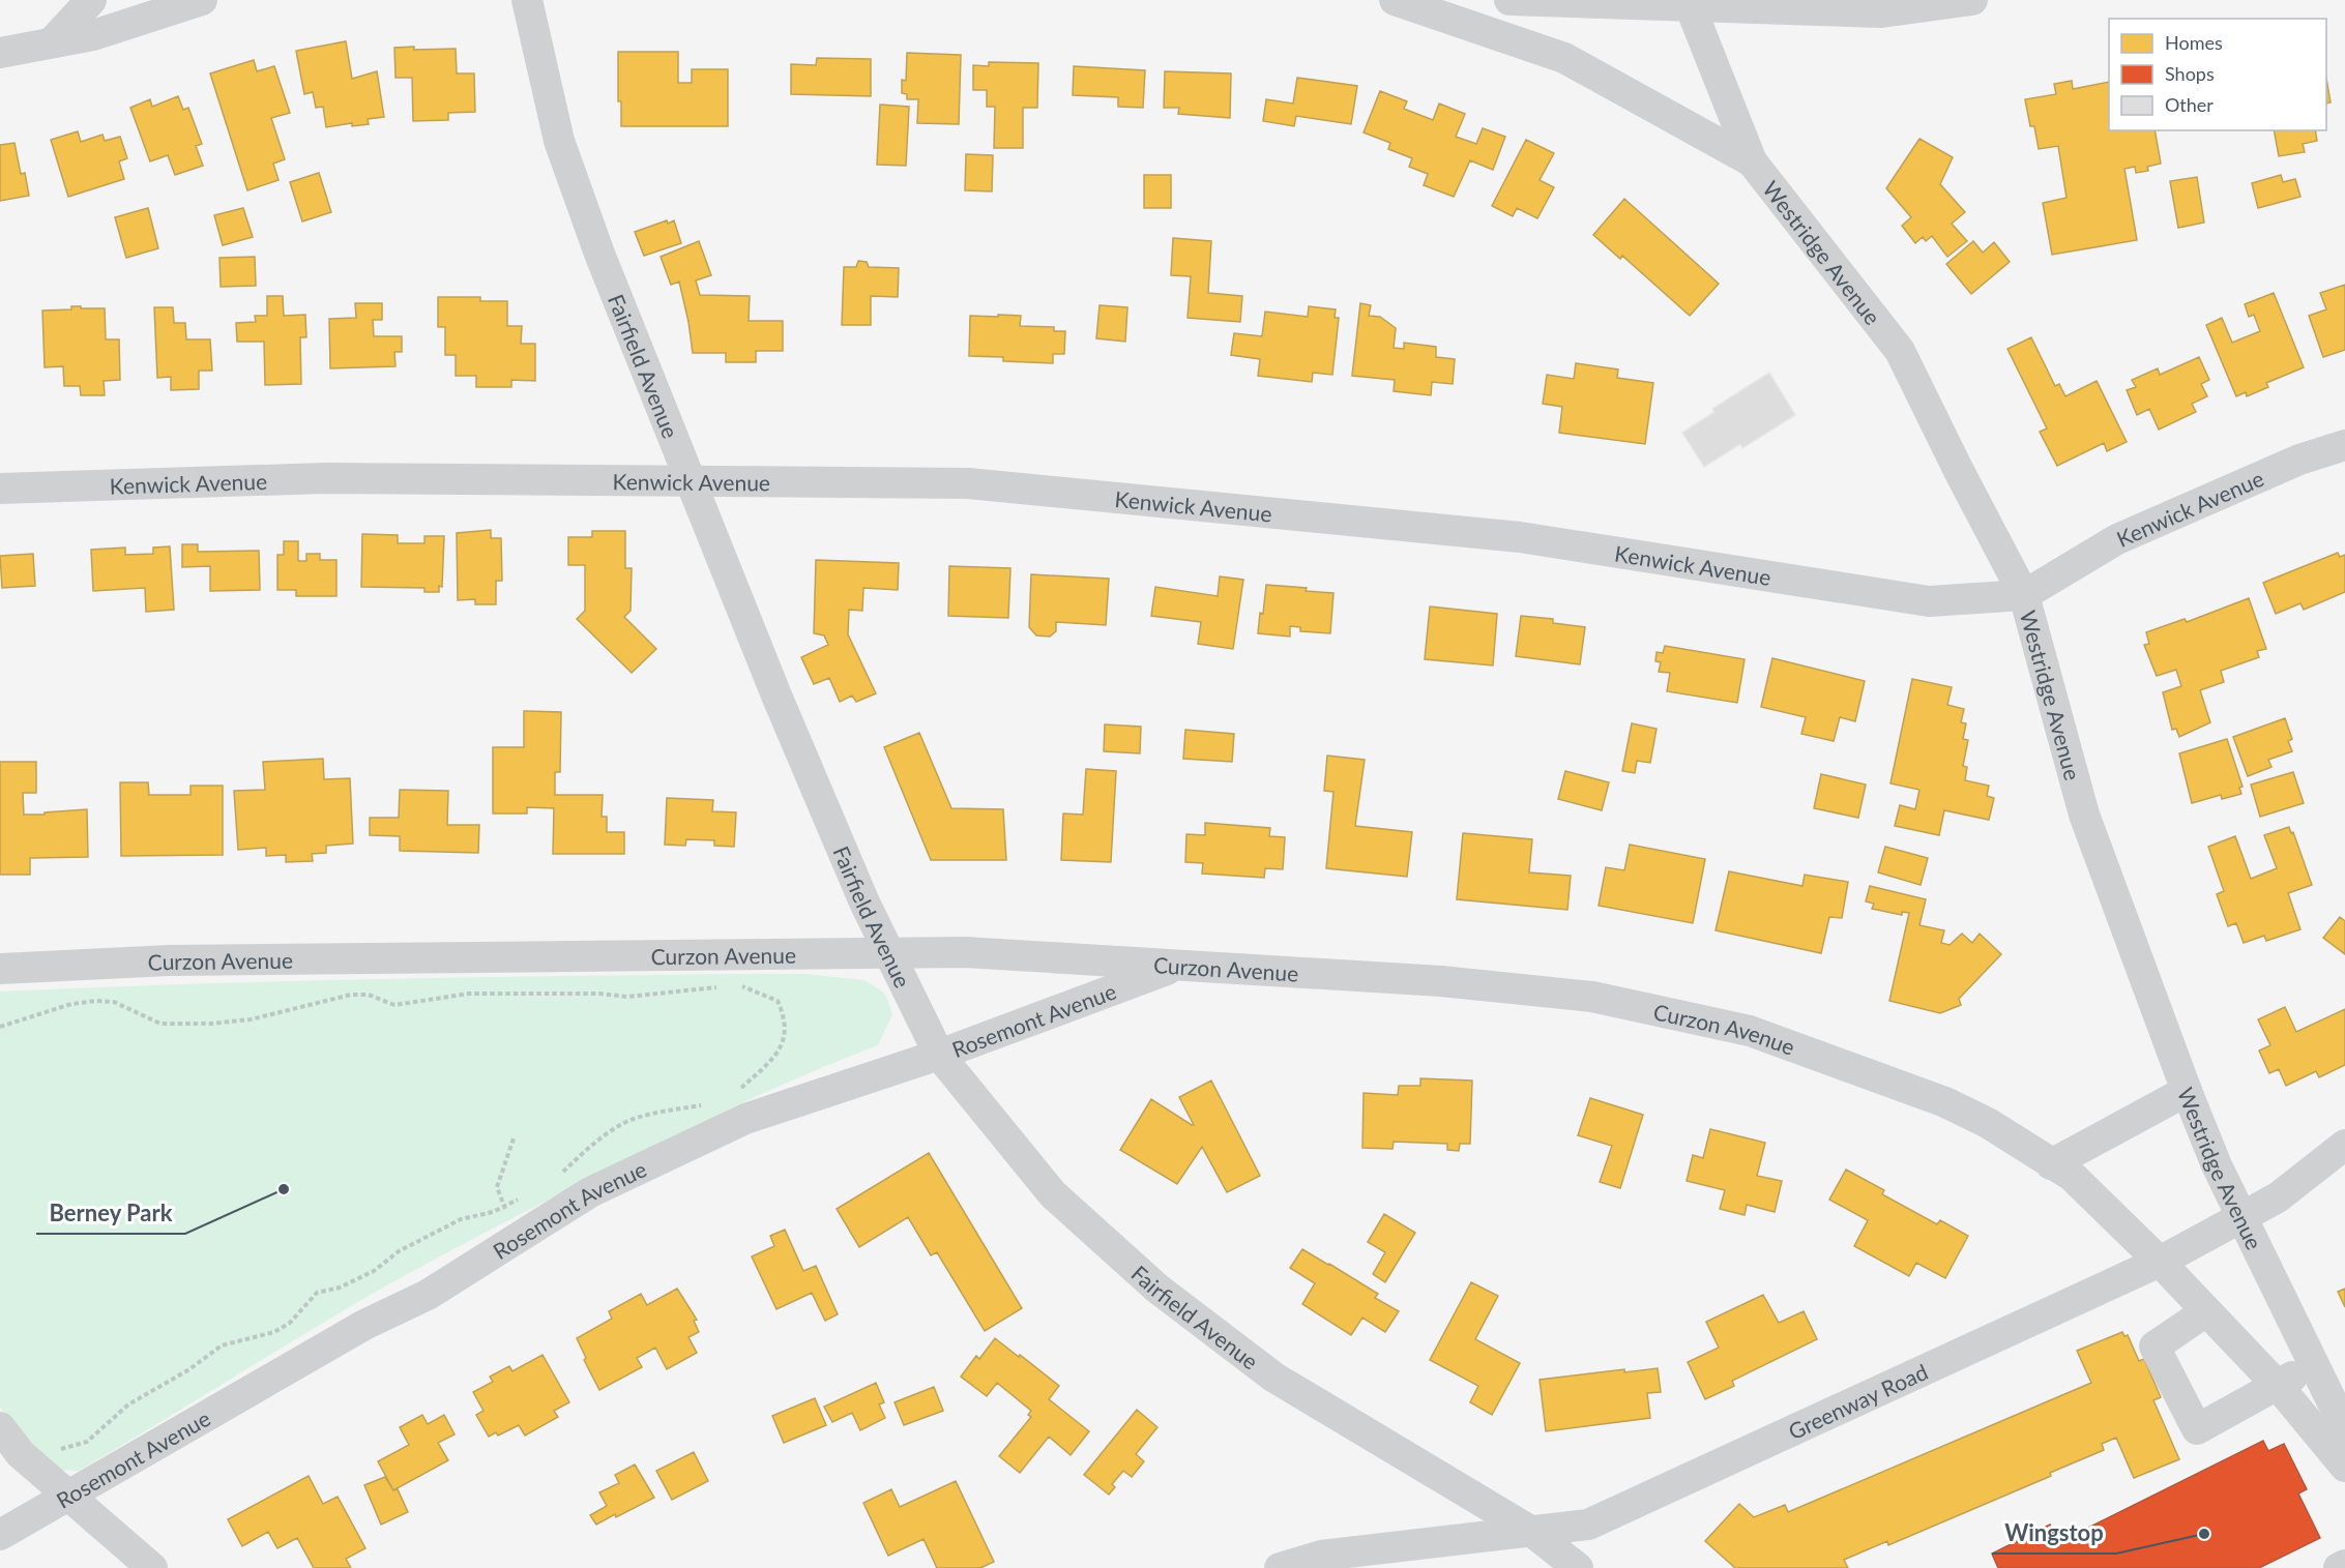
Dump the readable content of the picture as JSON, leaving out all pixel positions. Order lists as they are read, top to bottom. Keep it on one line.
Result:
{"streets":{"street":["Westridge Avenue","Fairfield Avenue","Kenwick Avenue","Curzon Avenue","Rosemont Avenue","Greenway Road"]},"crossings":[["Westridge Avenue","Kenwick Avenue"],["Fairfield Avenue","Kenwick Avenue"],["Fairfield Avenue","Curzon Avenue"],["Fairfield Avenue","Rosemont Avenue"],["Fairfield Avenue","Greenway Road"],["Curzon Avenue","Rosemont Avenue"],["Curzon Avenue","Greenway Road"]],"places":["Berney Park","Wingstop"],"legend":["Homes","Shops","Other"]}
